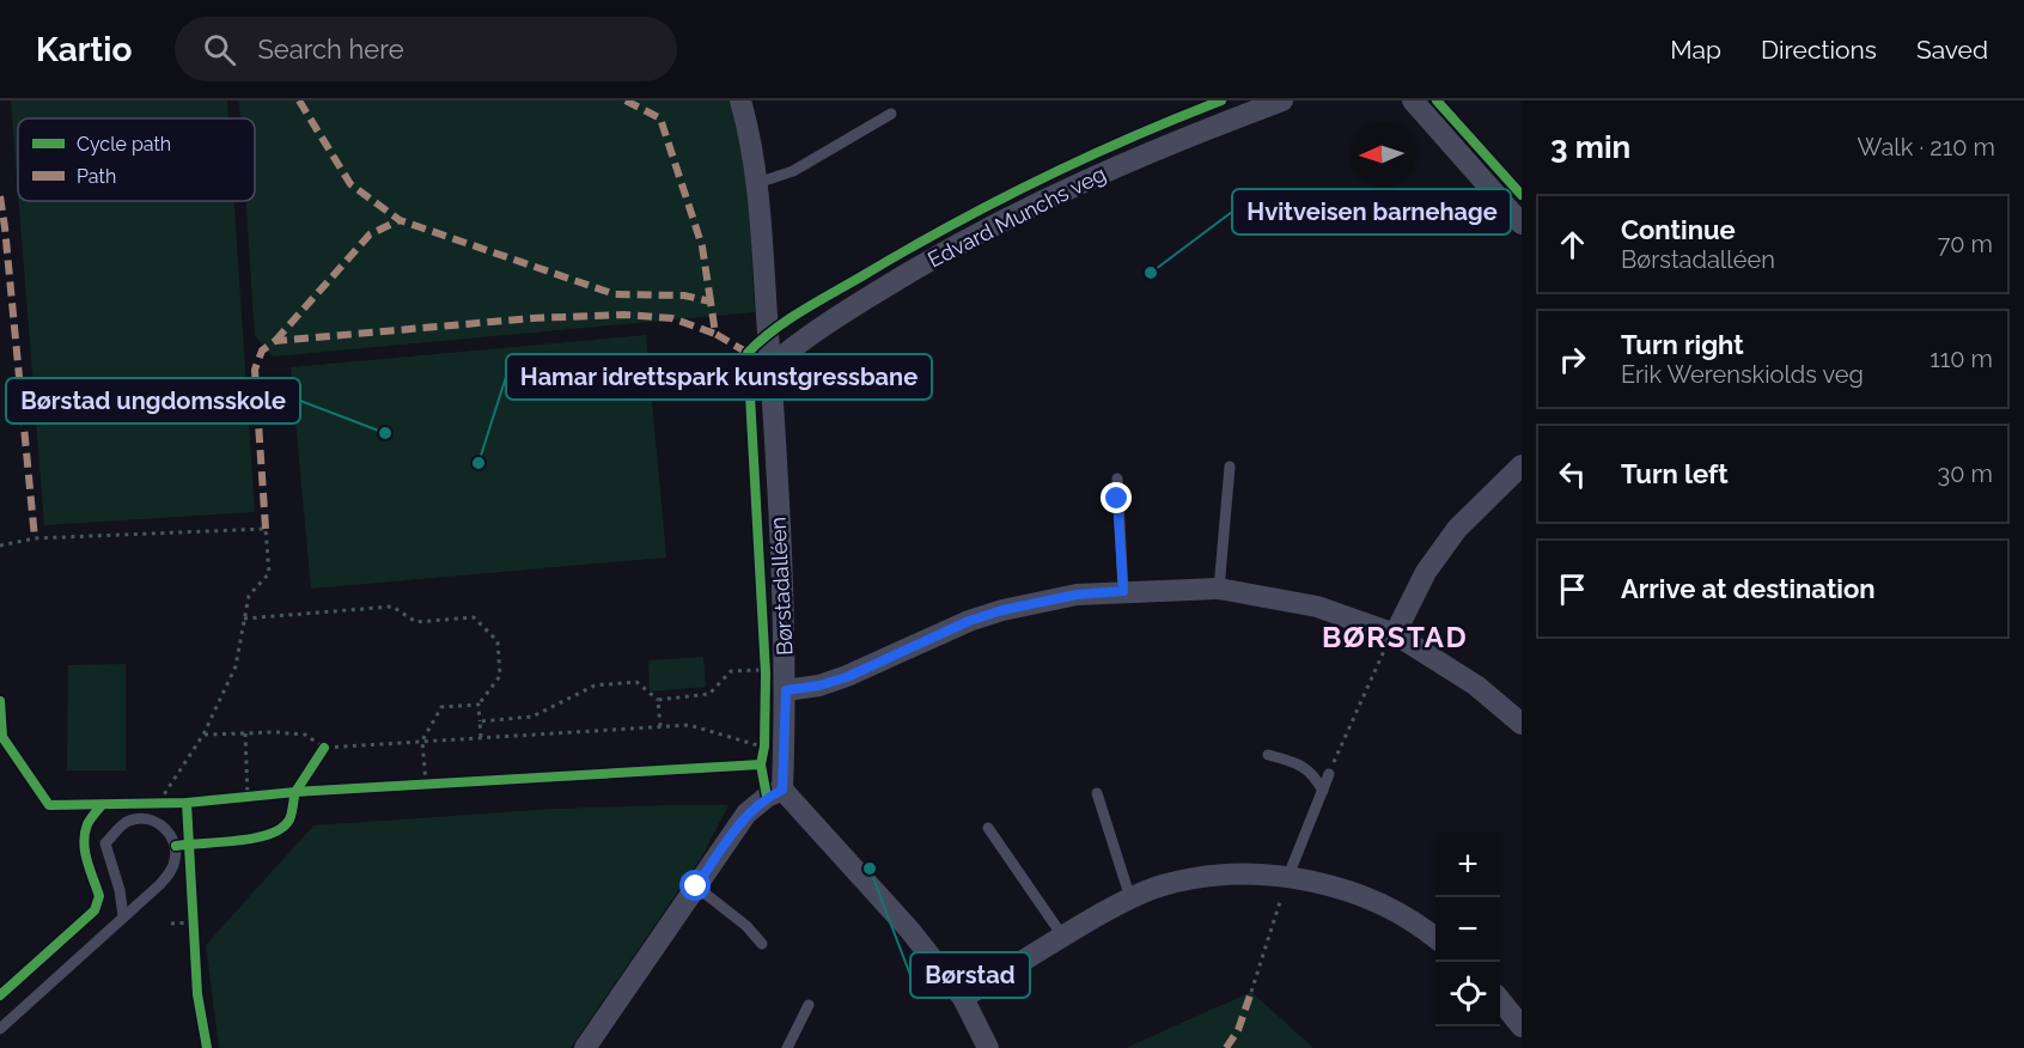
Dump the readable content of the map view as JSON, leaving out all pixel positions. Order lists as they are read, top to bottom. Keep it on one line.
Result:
{"streets":{"street":["Edvard Munchs veg","Børstadalléen"]},"crossings":[["Edvard Munchs veg","Børstadalléen"]],"districts":["BØRSTAD"],"places":["Hvitveisen barnehage","Børstad ungdomsskole","Hamar idrettspark kunstgressbane","Børstad"],"legend":["Cycle path","Path"],"north":"left","page":{"header":"Kartio","search":"Search here","nav":["Map","Directions","Saved"],"heading":["3 min","Walk · 210 m"],"list":[["Continue","Børstadalléen","70 m"],["Turn right","Erik Werenskiolds veg","110 m"],["Turn left","30 m"],"Arrive at destination"],"map_buttons":["+","−"]}}
